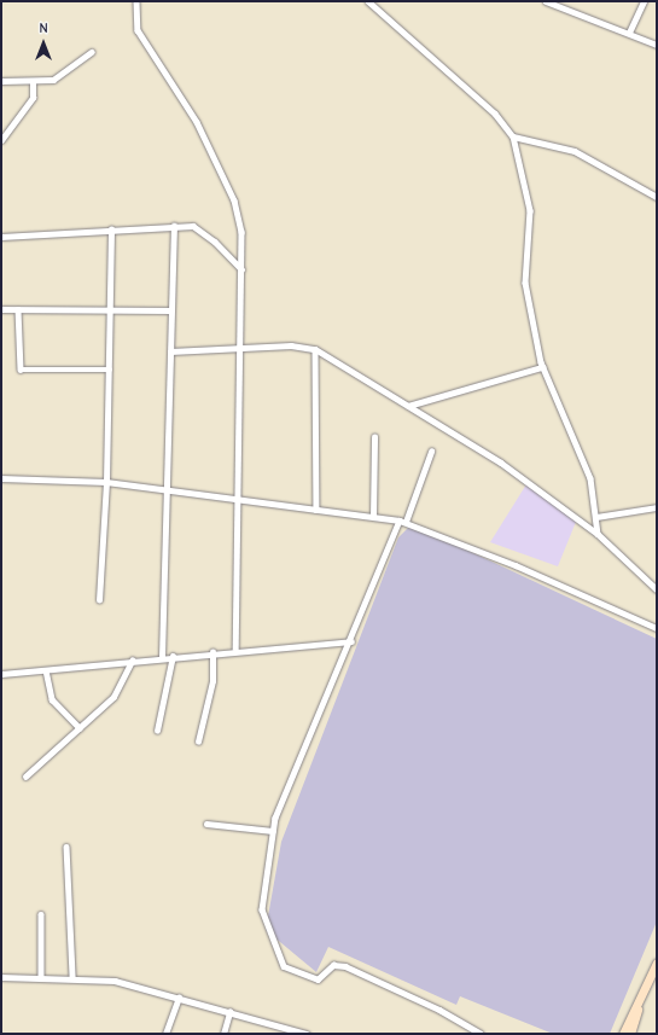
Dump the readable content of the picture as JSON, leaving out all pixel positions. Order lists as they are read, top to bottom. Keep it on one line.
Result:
{"north":"top"}
